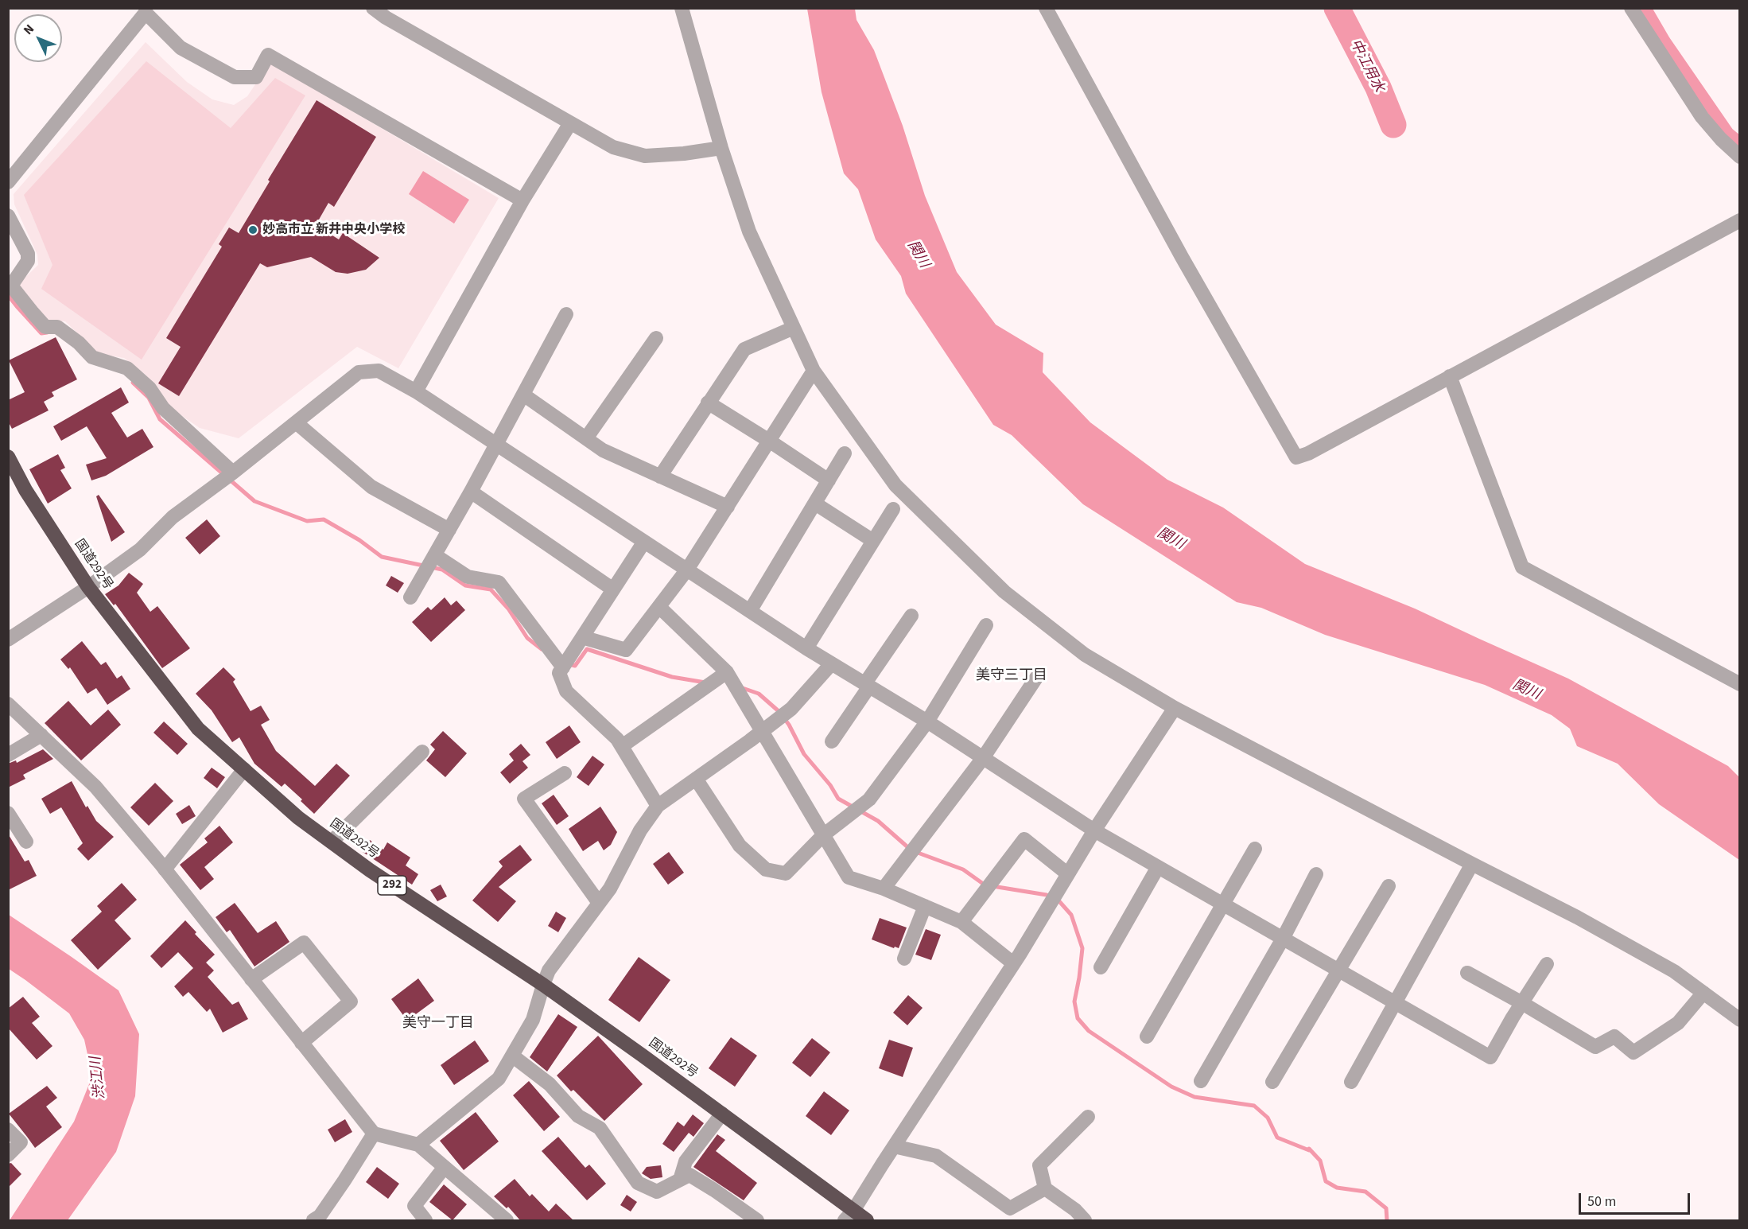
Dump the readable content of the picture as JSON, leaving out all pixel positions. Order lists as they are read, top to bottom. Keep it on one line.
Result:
{"streets":{"highway":["国道292号","292"]},"districts":["美守三丁目","美守一丁目"],"water":["中江用水","関川","渋江川"],"places":["妙高市立 新井中央小学校"],"scale_bar":"50 m","north":"top left"}
